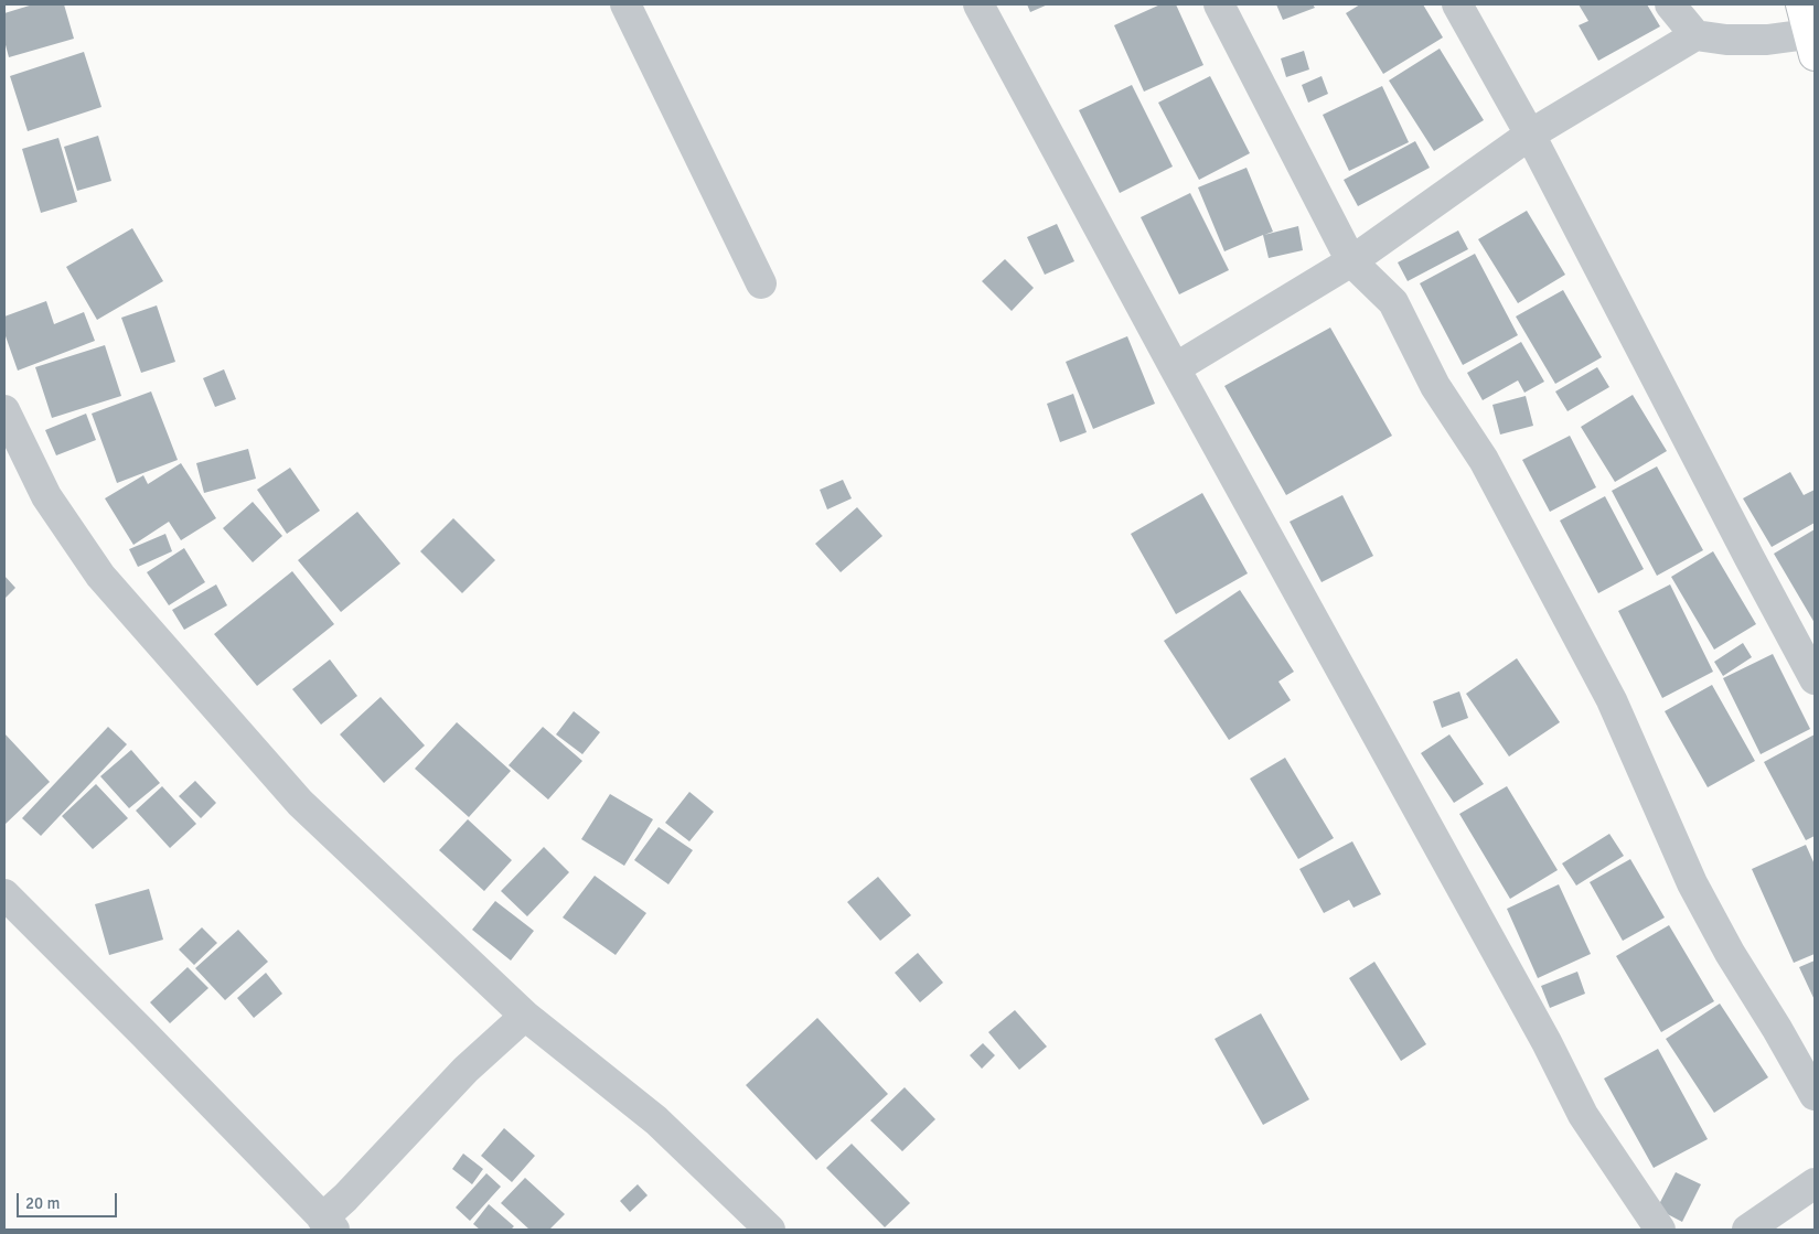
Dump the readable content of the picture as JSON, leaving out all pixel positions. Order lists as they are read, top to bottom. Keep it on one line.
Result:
{"scale_bar":"20 m"}
